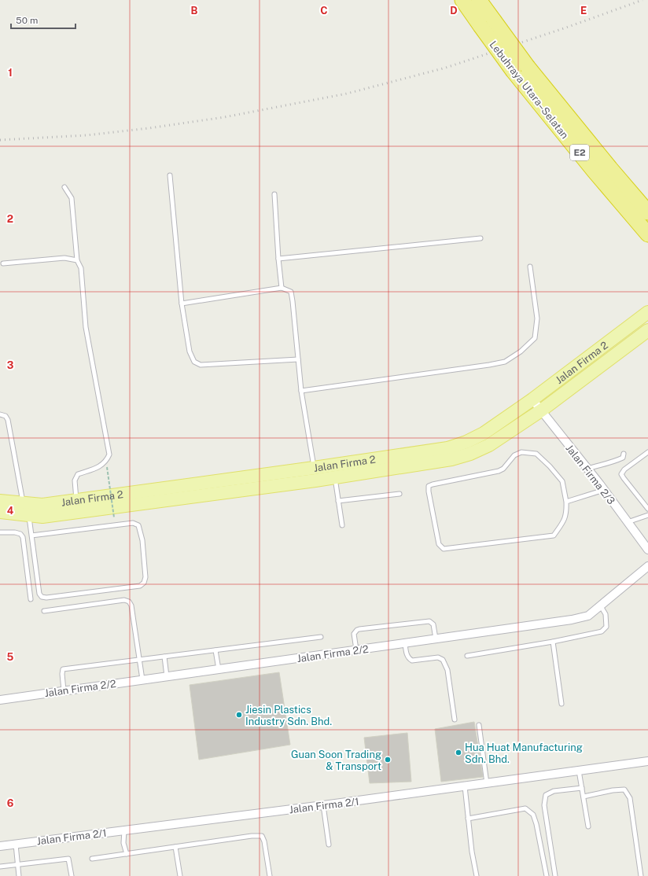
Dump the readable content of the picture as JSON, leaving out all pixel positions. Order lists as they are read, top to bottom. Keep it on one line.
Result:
{"streets":{"highway":["Lebuhraya Utara–Selatan","E2"],"main road":["Jalan Firma 2"],"street":["Jalan Firma 2/3","Jalan Firma 2/2","Jalan Firma 2/1"]},"crossings":[["Jalan Firma 2","Jalan Firma 2/3"]],"places":["Jiesin Plastics Industry Sdn. Bhd.","Hua Huat Manufacturing Sdn. Bhd.","Guan Soon Trading & Transport"],"scale_bar":"50 m","grid":{"columns":["B","C","D","E"],"rows":["1","2","3","4","5","6"]}}
